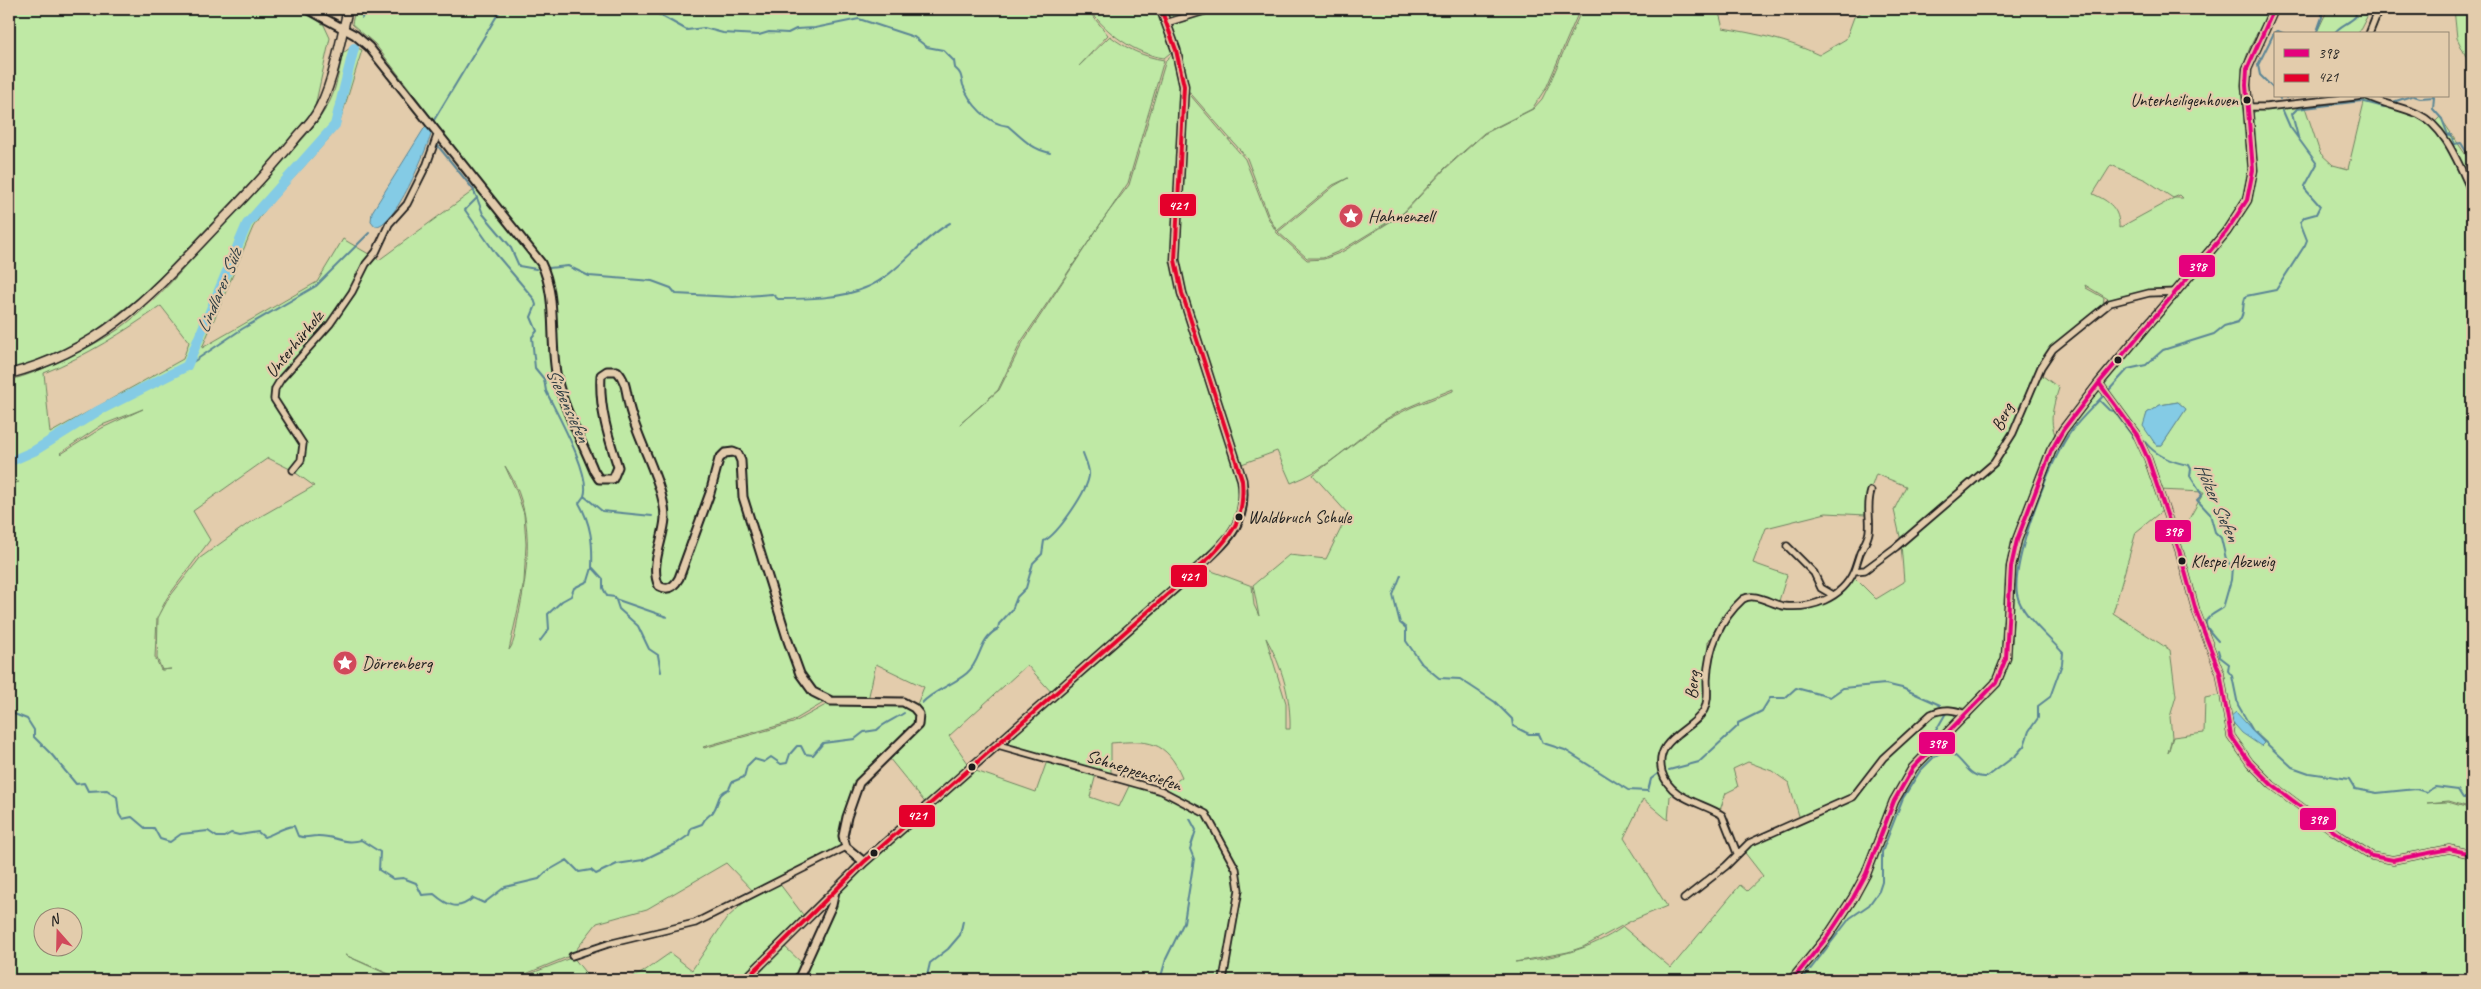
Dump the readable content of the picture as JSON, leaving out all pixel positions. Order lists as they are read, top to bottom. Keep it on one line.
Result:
{"streets":{"street":["Unterhürholz","Berg","Schneppensiefen"]},"water":["Lindlarer Sülz","Siebensiefen","Hölzer Siefen"],"places":{"other":["Unterheiligenhoven","Waldbruch Schule","Klespe Abzweig"],"place":["Hahnenzell","Dörrenberg"]},"lines":["transit line 398","transit line 421"],"legend":["398","421"],"north":"top"}
